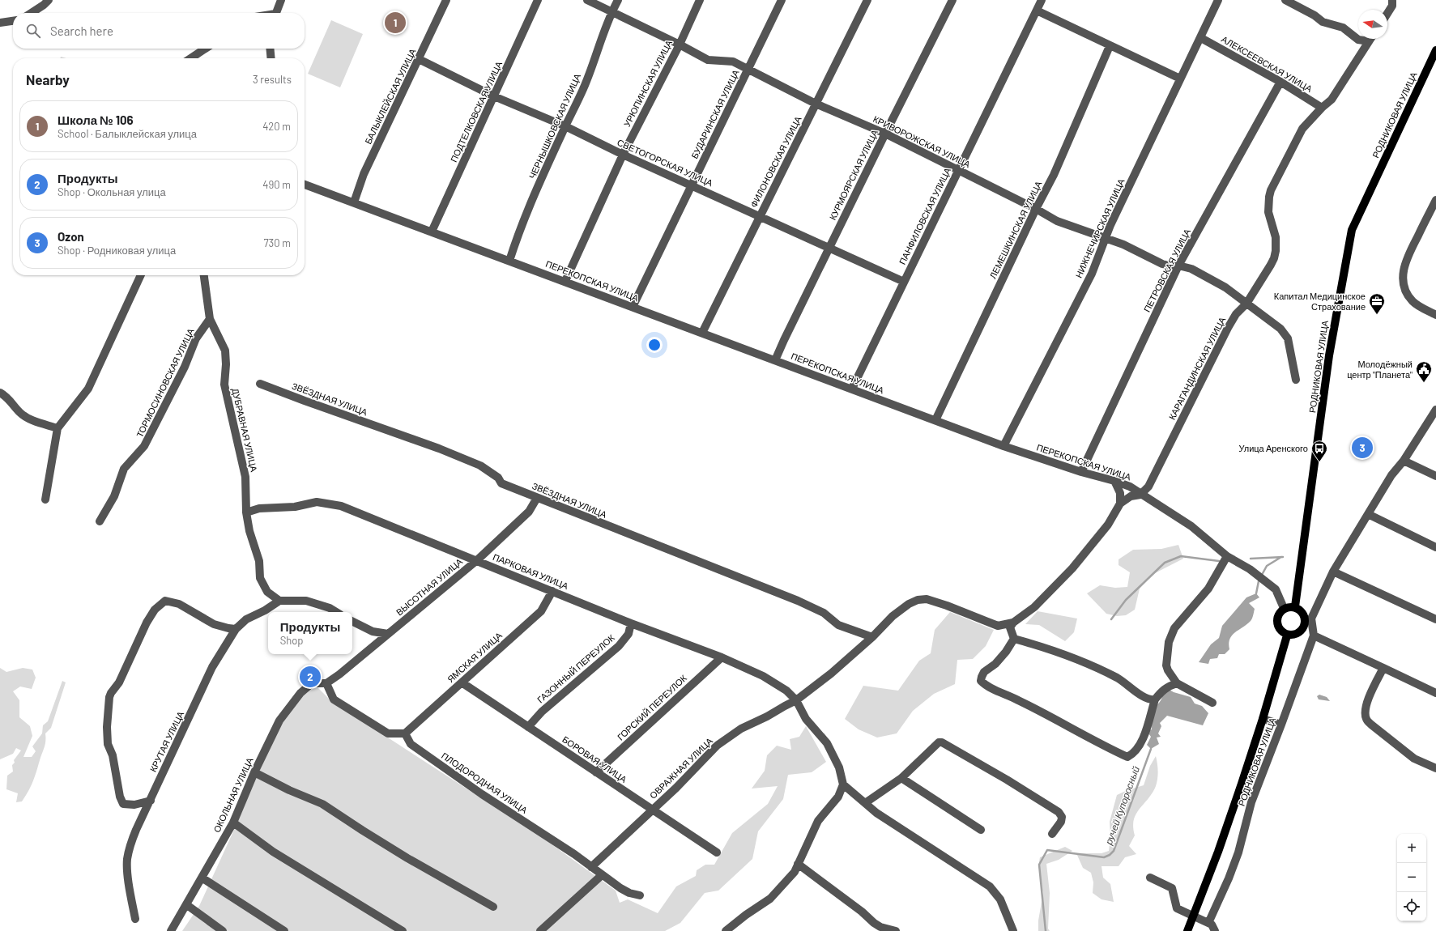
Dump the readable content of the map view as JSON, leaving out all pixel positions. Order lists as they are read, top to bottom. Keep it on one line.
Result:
{"streets":{"main road":["РОДНИКОВАЯ УЛИЦА"],"street":["АЛЕКСЕЕВСКАЯ УЛИЦА","УРЮПИНСКАЯ УЛИЦА","БАЛЫКЛЕЙСКАЯ УЛИЦА","ПОДТЕЛКОВСКАЯ УЛИЦА","БУДАРИНСКАЯ УЛИЦА","ЧЕРНЫШКОВСКАЯ УЛИЦА","КРИВОРОЖСКАЯ УЛИЦА","ФИЛОНОВСКАЯ УЛИЦА","СВЕТОГОРСКАЯ УЛИЦА","КУРМОЯРСКАЯ УЛИЦА","ПАНФИЛОВСКАЯ УЛИЦА","НИЖНЕЧИРСКАЯ УЛИЦА","ЛЕМЕШКИНСКАЯ УЛИЦА","ПЕТРОВСКАЯ УЛИЦА","ПЕРЕКОПСКАЯ УЛИЦА","КАРАГАНДИНСКАЯ УЛИЦА","ТОРМОСИНОВСКАЯ УЛИЦА","ЗВЁЗДНАЯ УЛИЦА","ДУБРАВНАЯ УЛИЦА","ПАРКОВАЯ УЛИЦА","ВЫСОТНАЯ УЛИЦА","ЯМСКАЯ УЛИЦА","ГАЗОННЫЙ ПЕРЕУЛОК","ГОРСКИЙ ПЕРЕУЛОК","КРУТАЯ УЛИЦА","БОРОВАЯ УЛИЦА","ОВРАЖНАЯ УЛИЦА","ПЛОДОРОДНАЯ УЛИЦА","ОКОЛЬНАЯ УЛИЦА"]},"crossings":[["АЛЕКСЕЕВСКАЯ УЛИЦА","НИЖНЕЧИРСКАЯ УЛИЦА"],["АЛЕКСЕЕВСКАЯ УЛИЦА","ПЕТРОВСКАЯ УЛИЦА"],["АЛЕКСЕЕВСКАЯ УЛИЦА","КАРАГАНДИНСКАЯ УЛИЦА"],["УРЮПИНСКАЯ УЛИЦА","КРИВОРОЖСКАЯ УЛИЦА"],["УРЮПИНСКАЯ УЛИЦА","СВЕТОГОРСКАЯ УЛИЦА"],["УРЮПИНСКАЯ УЛИЦА","ПЕРЕКОПСКАЯ УЛИЦА"],["БАЛЫКЛЕЙСКАЯ УЛИЦА","СВЕТОГОРСКАЯ УЛИЦА"],["БАЛЫКЛЕЙСКАЯ УЛИЦА","ПЕРЕКОПСКАЯ УЛИЦА"],["ПОДТЕЛКОВСКАЯ УЛИЦА","СВЕТОГОРСКАЯ УЛИЦА"],["ПОДТЕЛКОВСКАЯ УЛИЦА","ПЕРЕКОПСКАЯ УЛИЦА"],["БУДАРИНСКАЯ УЛИЦА","КРИВОРОЖСКАЯ УЛИЦА"],["БУДАРИНСКАЯ УЛИЦА","СВЕТОГОРСКАЯ УЛИЦА"],["БУДАРИНСКАЯ УЛИЦА","ПЕРЕКОПСКАЯ УЛИЦА"],["РОДНИКОВАЯ УЛИЦА","ПЕРЕКОПСКАЯ УЛИЦА"],["ЧЕРНЫШКОВСКАЯ УЛИЦА","КРИВОРОЖСКАЯ УЛИЦА"],["ЧЕРНЫШКОВСКАЯ УЛИЦА","СВЕТОГОРСКАЯ УЛИЦА"],["ЧЕРНЫШКОВСКАЯ УЛИЦА","ПЕРЕКОПСКАЯ УЛИЦА"],["КРИВОРОЖСКАЯ УЛИЦА","ФИЛОНОВСКАЯ УЛИЦА"],["КРИВОРОЖСКАЯ УЛИЦА","КУРМОЯРСКАЯ УЛИЦА"],["КРИВОРОЖСКАЯ УЛИЦА","ПАНФИЛОВСКАЯ УЛИЦА"],["КРИВОРОЖСКАЯ УЛИЦА","НИЖНЕЧИРСКАЯ УЛИЦА"],["КРИВОРОЖСКАЯ УЛИЦА","ЛЕМЕШКИНСКАЯ УЛИЦА"],["КРИВОРОЖСКАЯ УЛИЦА","ПЕТРОВСКАЯ УЛИЦА"],["КРИВОРОЖСКАЯ УЛИЦА","КАРАГАНДИНСКАЯ УЛИЦА"],["ФИЛОНОВСКАЯ УЛИЦА","СВЕТОГОРСКАЯ УЛИЦА"],["ФИЛОНОВСКАЯ УЛИЦА","ПЕРЕКОПСКАЯ УЛИЦА"],["СВЕТОГОРСКАЯ УЛИЦА","КУРМОЯРСКАЯ УЛИЦА"],["СВЕТОГОРСКАЯ УЛИЦА","ПАНФИЛОВСКАЯ УЛИЦА"],["КУРМОЯРСКАЯ УЛИЦА","ПЕРЕКОПСКАЯ УЛИЦА"],["ПАНФИЛОВСКАЯ УЛИЦА","ПЕРЕКОПСКАЯ УЛИЦА"],["НИЖНЕЧИРСКАЯ УЛИЦА","ПЕРЕКОПСКАЯ УЛИЦА"],["ЛЕМЕШКИНСКАЯ УЛИЦА","ПЕРЕКОПСКАЯ УЛИЦА"],["ПЕТРОВСКАЯ УЛИЦА","ПЕРЕКОПСКАЯ УЛИЦА"],["ПЕРЕКОПСКАЯ УЛИЦА","КАРАГАНДИНСКАЯ УЛИЦА"],["ТОРМОСИНОВСКАЯ УЛИЦА","ДУБРАВНАЯ УЛИЦА"],["ЗВЁЗДНАЯ УЛИЦА","ВЫСОТНАЯ УЛИЦА"],["ЗВЁЗДНАЯ УЛИЦА","ОВРАЖНАЯ УЛИЦА"],["ДУБРАВНАЯ УЛИЦА","ПАРКОВАЯ УЛИЦА"],["ДУБРАВНАЯ УЛИЦА","КРУТАЯ УЛИЦА"],["ПАРКОВАЯ УЛИЦА","ВЫСОТНАЯ УЛИЦА"],["ПАРКОВАЯ УЛИЦА","ЯМСКАЯ УЛИЦА"],["ПАРКОВАЯ УЛИЦА","ГАЗОННЫЙ ПЕРЕУЛОК"],["ПАРКОВАЯ УЛИЦА","ГОРСКИЙ ПЕРЕУЛОК"],["ПАРКОВАЯ УЛИЦА","ОВРАЖНАЯ УЛИЦА"],["ВЫСОТНАЯ УЛИЦА","ОКОЛЬНАЯ УЛИЦА"],["ЯМСКАЯ УЛИЦА","БОРОВАЯ УЛИЦА"],["ЯМСКАЯ УЛИЦА","ПЛОДОРОДНАЯ УЛИЦА"],["ГАЗОННЫЙ ПЕРЕУЛОК","БОРОВАЯ УЛИЦА"],["ГОРСКИЙ ПЕРЕУЛОК","БОРОВАЯ УЛИЦА"],["БОРОВАЯ УЛИЦА","ОВРАЖНАЯ УЛИЦА"],["ОВРАЖНАЯ УЛИЦА","ПЛОДОРОДНАЯ УЛИЦА"]],"water":["ручей Купоросный"],"places":{"office":["Капитал Медицинское Страхование"],"public building":["Молодёжный центр \"Планета\""],"bus stop":["Улица Аренского"]},"north":"left","page":{"pins":["1","3","2"],"search":"Search here","heading":["Nearby","3 results"],"list":[{"mark":"1","name":"Школа № 106","note":"School · Балыклейская улица","value":"420 m"},{"mark":"2","name":"Продукты","note":"Shop · Окольная улица","value":"490 m"},{"mark":"3","name":"Ozon","note":"Shop · Родниковая улица","value":"730 m"}],"popup":["Продукты","Shop"],"map_buttons":["+","−"]}}
